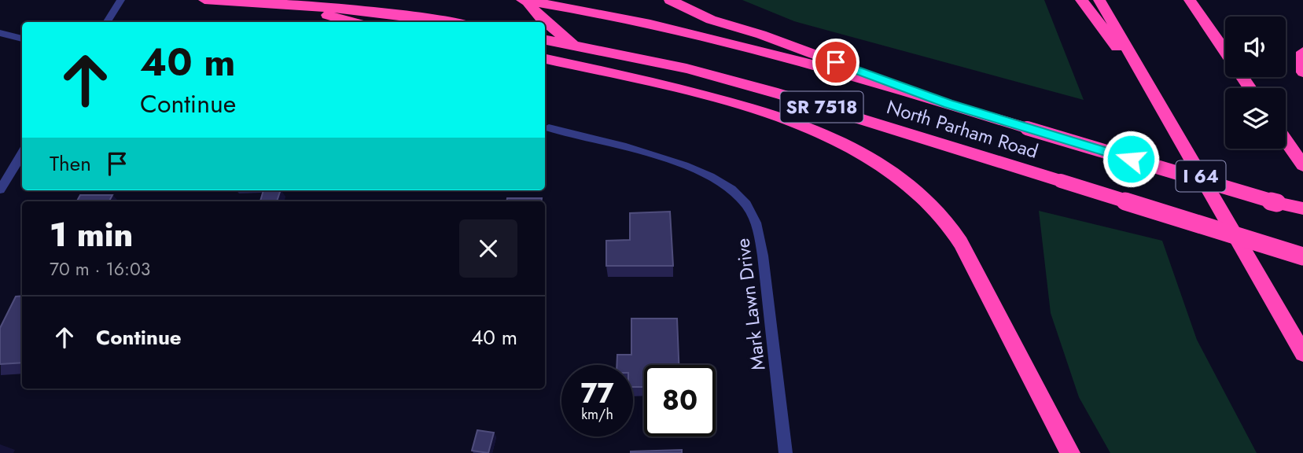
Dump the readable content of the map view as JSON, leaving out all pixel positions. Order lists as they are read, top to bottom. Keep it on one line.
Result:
{"streets":{"highway":["SR 7518","North Parham Road","I 64"],"street":["Mark Lawn Drive"]},"page":{"turn":["40 m","Continue"],"then":"Then","heading":["1 min","70 m · 16:03"],"list":[{"name":"Continue","value":"40 m"}],"speed":"77 km/h","limit":"80"}}
